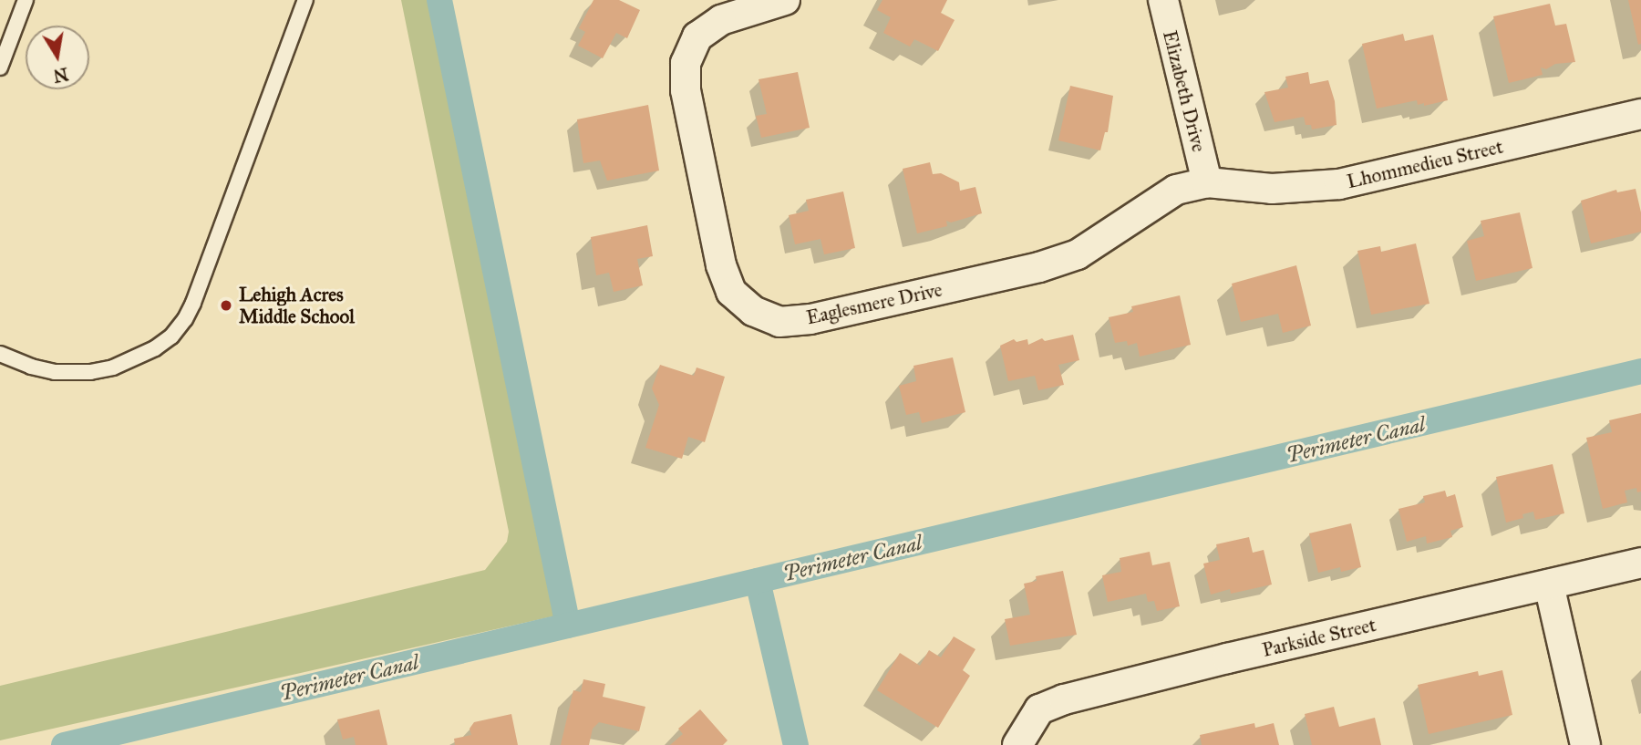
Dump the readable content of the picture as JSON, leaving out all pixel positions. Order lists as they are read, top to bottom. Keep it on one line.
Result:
{"streets":{"street":["Elizabeth Drive","Lhommedieu Street","Eaglesmere Drive","Parkside Street"]},"crossings":[["Elizabeth Drive","Lhommedieu Street"],["Elizabeth Drive","Eaglesmere Drive"],["Lhommedieu Street","Eaglesmere Drive"]],"water":["Perimeter Canal"],"places":["Lehigh Acres Middle School"],"north":"bottom"}
